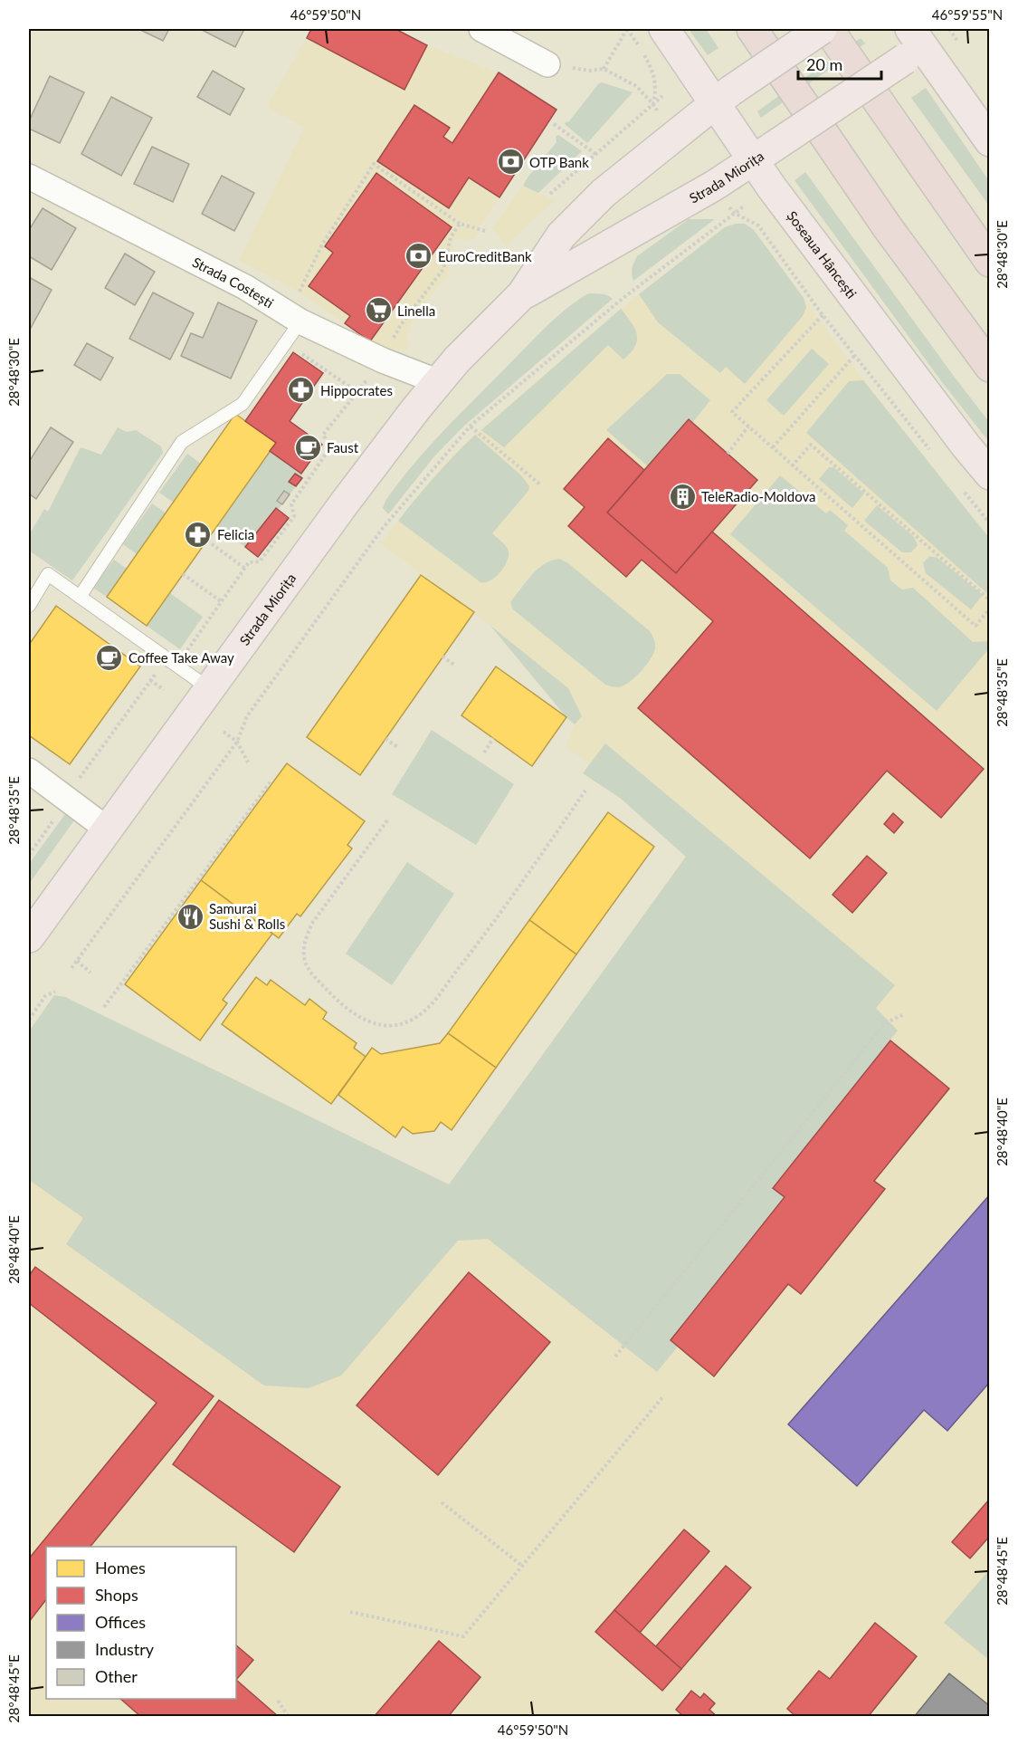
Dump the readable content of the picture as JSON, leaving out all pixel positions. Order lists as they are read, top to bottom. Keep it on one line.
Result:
{"streets":{"main road":["Strada Miorița","Șoseaua Hâncești"],"street":["Strada Costești"]},"crossings":[["Strada Miorița","Șoseaua Hâncești"],["Strada Miorița","Strada Costești"]],"places":{"bank":["OTP Bank","EuroCreditBank"],"supermarket":["Linella"],"pharmacy":["Hippocrates","Felicia"],"cafe":["Faust","Coffee Take Away"],"building":["TeleRadio-Moldova"],"restaurant":["Samurai Sushi & Rolls"]},"legend":["Homes","Shops","Offices","Industry","Other"],"scale_bar":"20 m","coordinates":["46°59'50\"N","46°59'55\"N","28°48'30\"E","28°48'35\"E","28°48'40\"E","28°48'45\"E"]}
